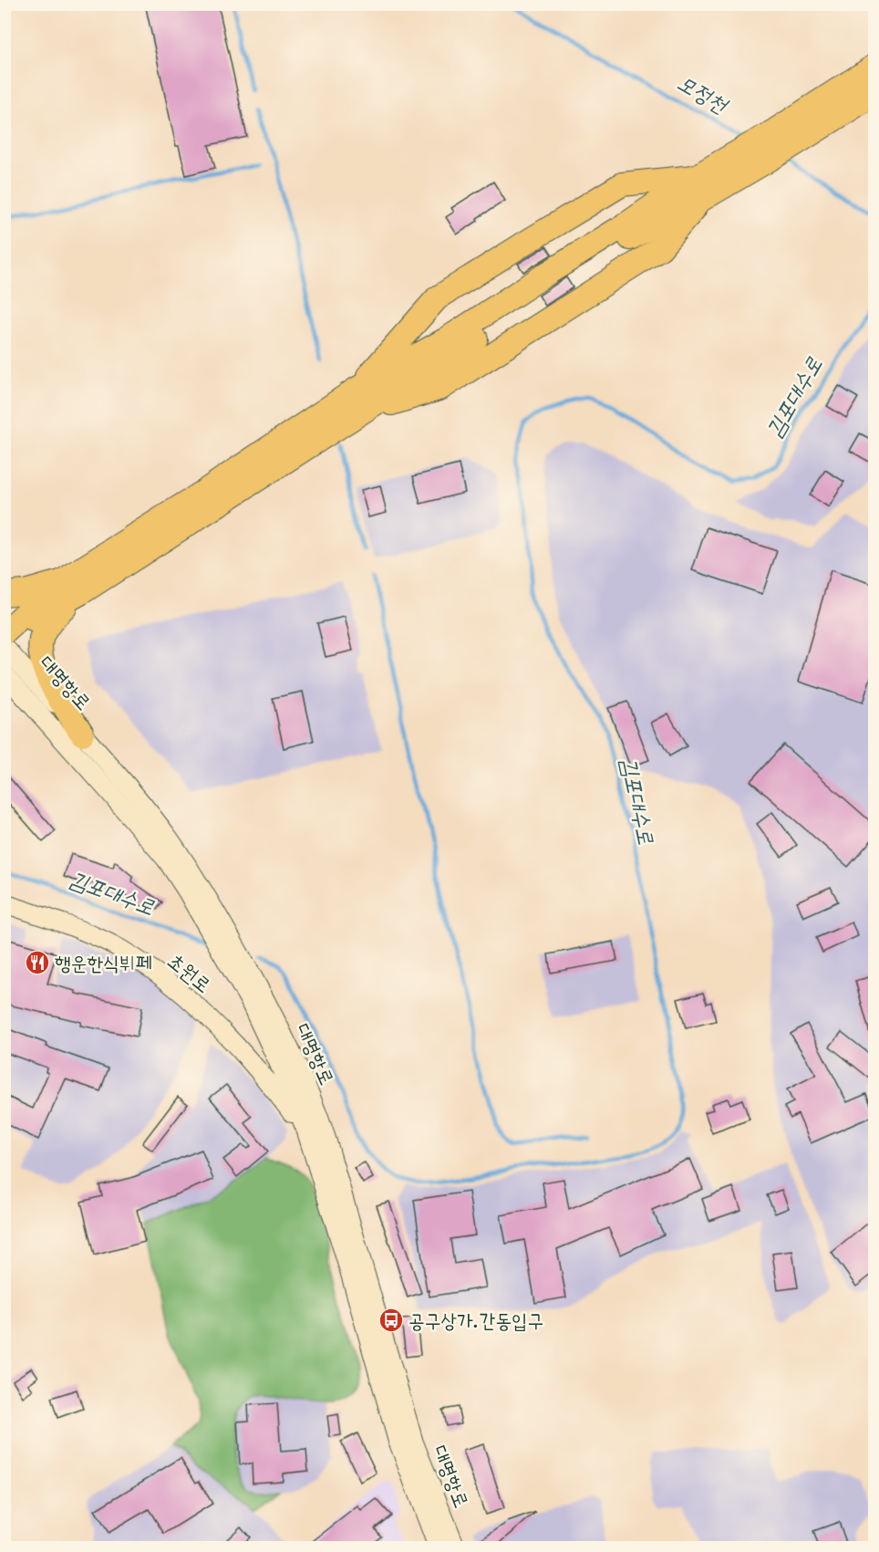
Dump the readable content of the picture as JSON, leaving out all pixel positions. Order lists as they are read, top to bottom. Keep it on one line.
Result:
{"streets":{"main road":["대명항로","초원로"]},"crossings":[["대명항로","초원로"]],"water":["모정천","김포대수로"],"places":{"restaurant":["행운한식뷔페"],"bus stop":["공구상가.간동입구"]}}
